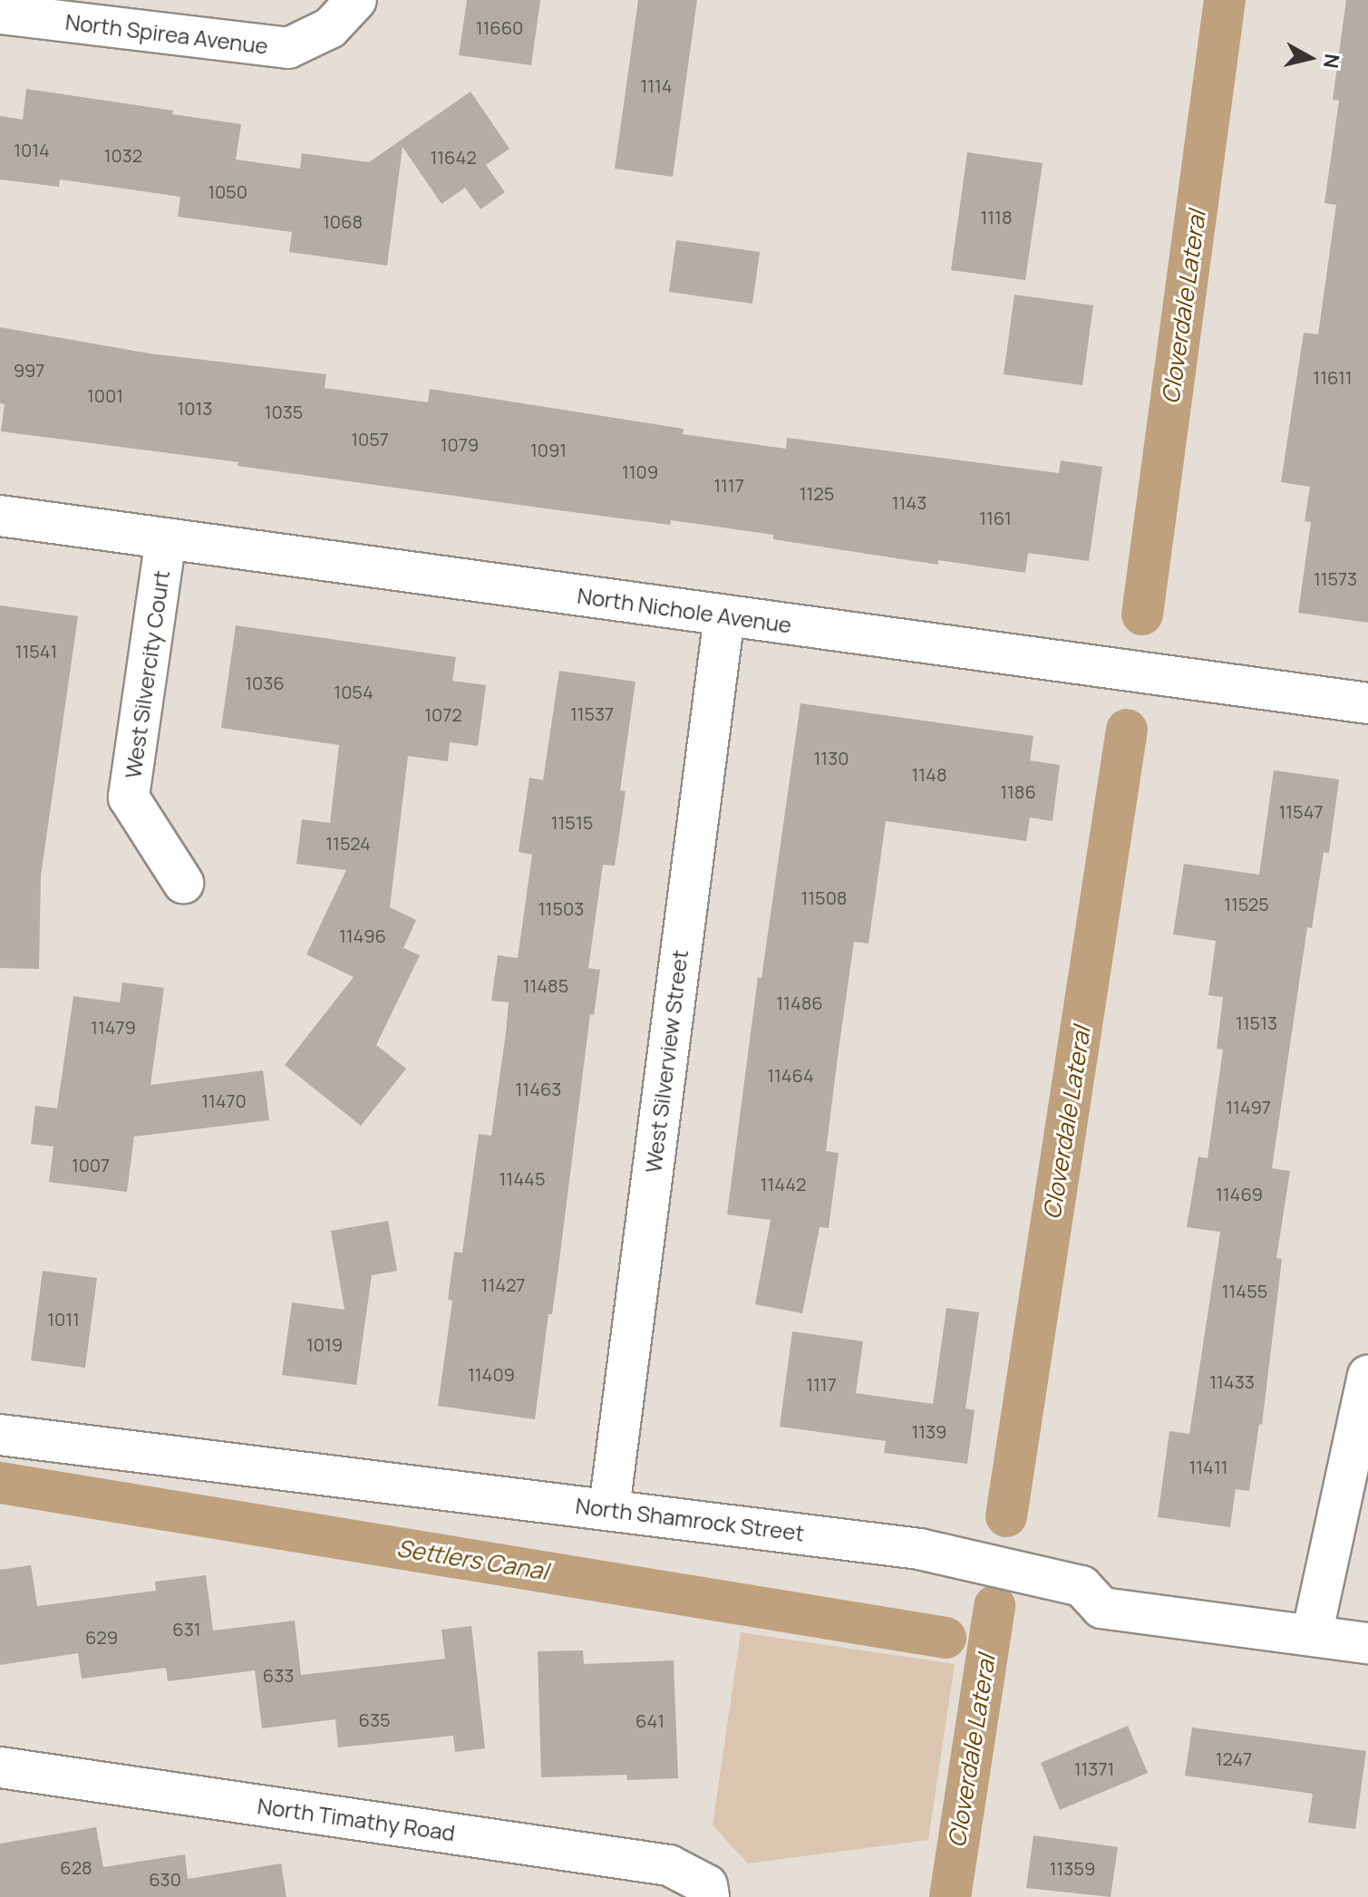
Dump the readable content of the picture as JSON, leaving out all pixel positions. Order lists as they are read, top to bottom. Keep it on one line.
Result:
{"streets":{"street":["North Spirea Avenue","North Nichole Avenue","West Silvercity Court","West Silverview Street","North Shamrock Street","North Timathy Road"]},"crossings":[["North Nichole Avenue","West Silvercity Court"],["North Nichole Avenue","West Silverview Street"],["West Silverview Street","North Shamrock Street"]],"water":["Cloverdale Lateral","Settlers Canal"],"house_numbers":["11660","1114","1014","1032","11642","1050","1118","1068","997","11611","1001","1013","1035","1057","1079","1091","1109","1117","1125","1143","1161","11573","11541","1036","1054","11537","1072","1130","1148","1186","11547","11515","11524","11508","11525","11503","11496","11485","11486","11513","11479","11464","11463","11470","11497","1007","11445","11442","11469","11427","11455","1011","1019","11409","11433","1117","1139","11411","631","629","633","635","641","1247","11371","628","11359","630"],"north":"right"}
